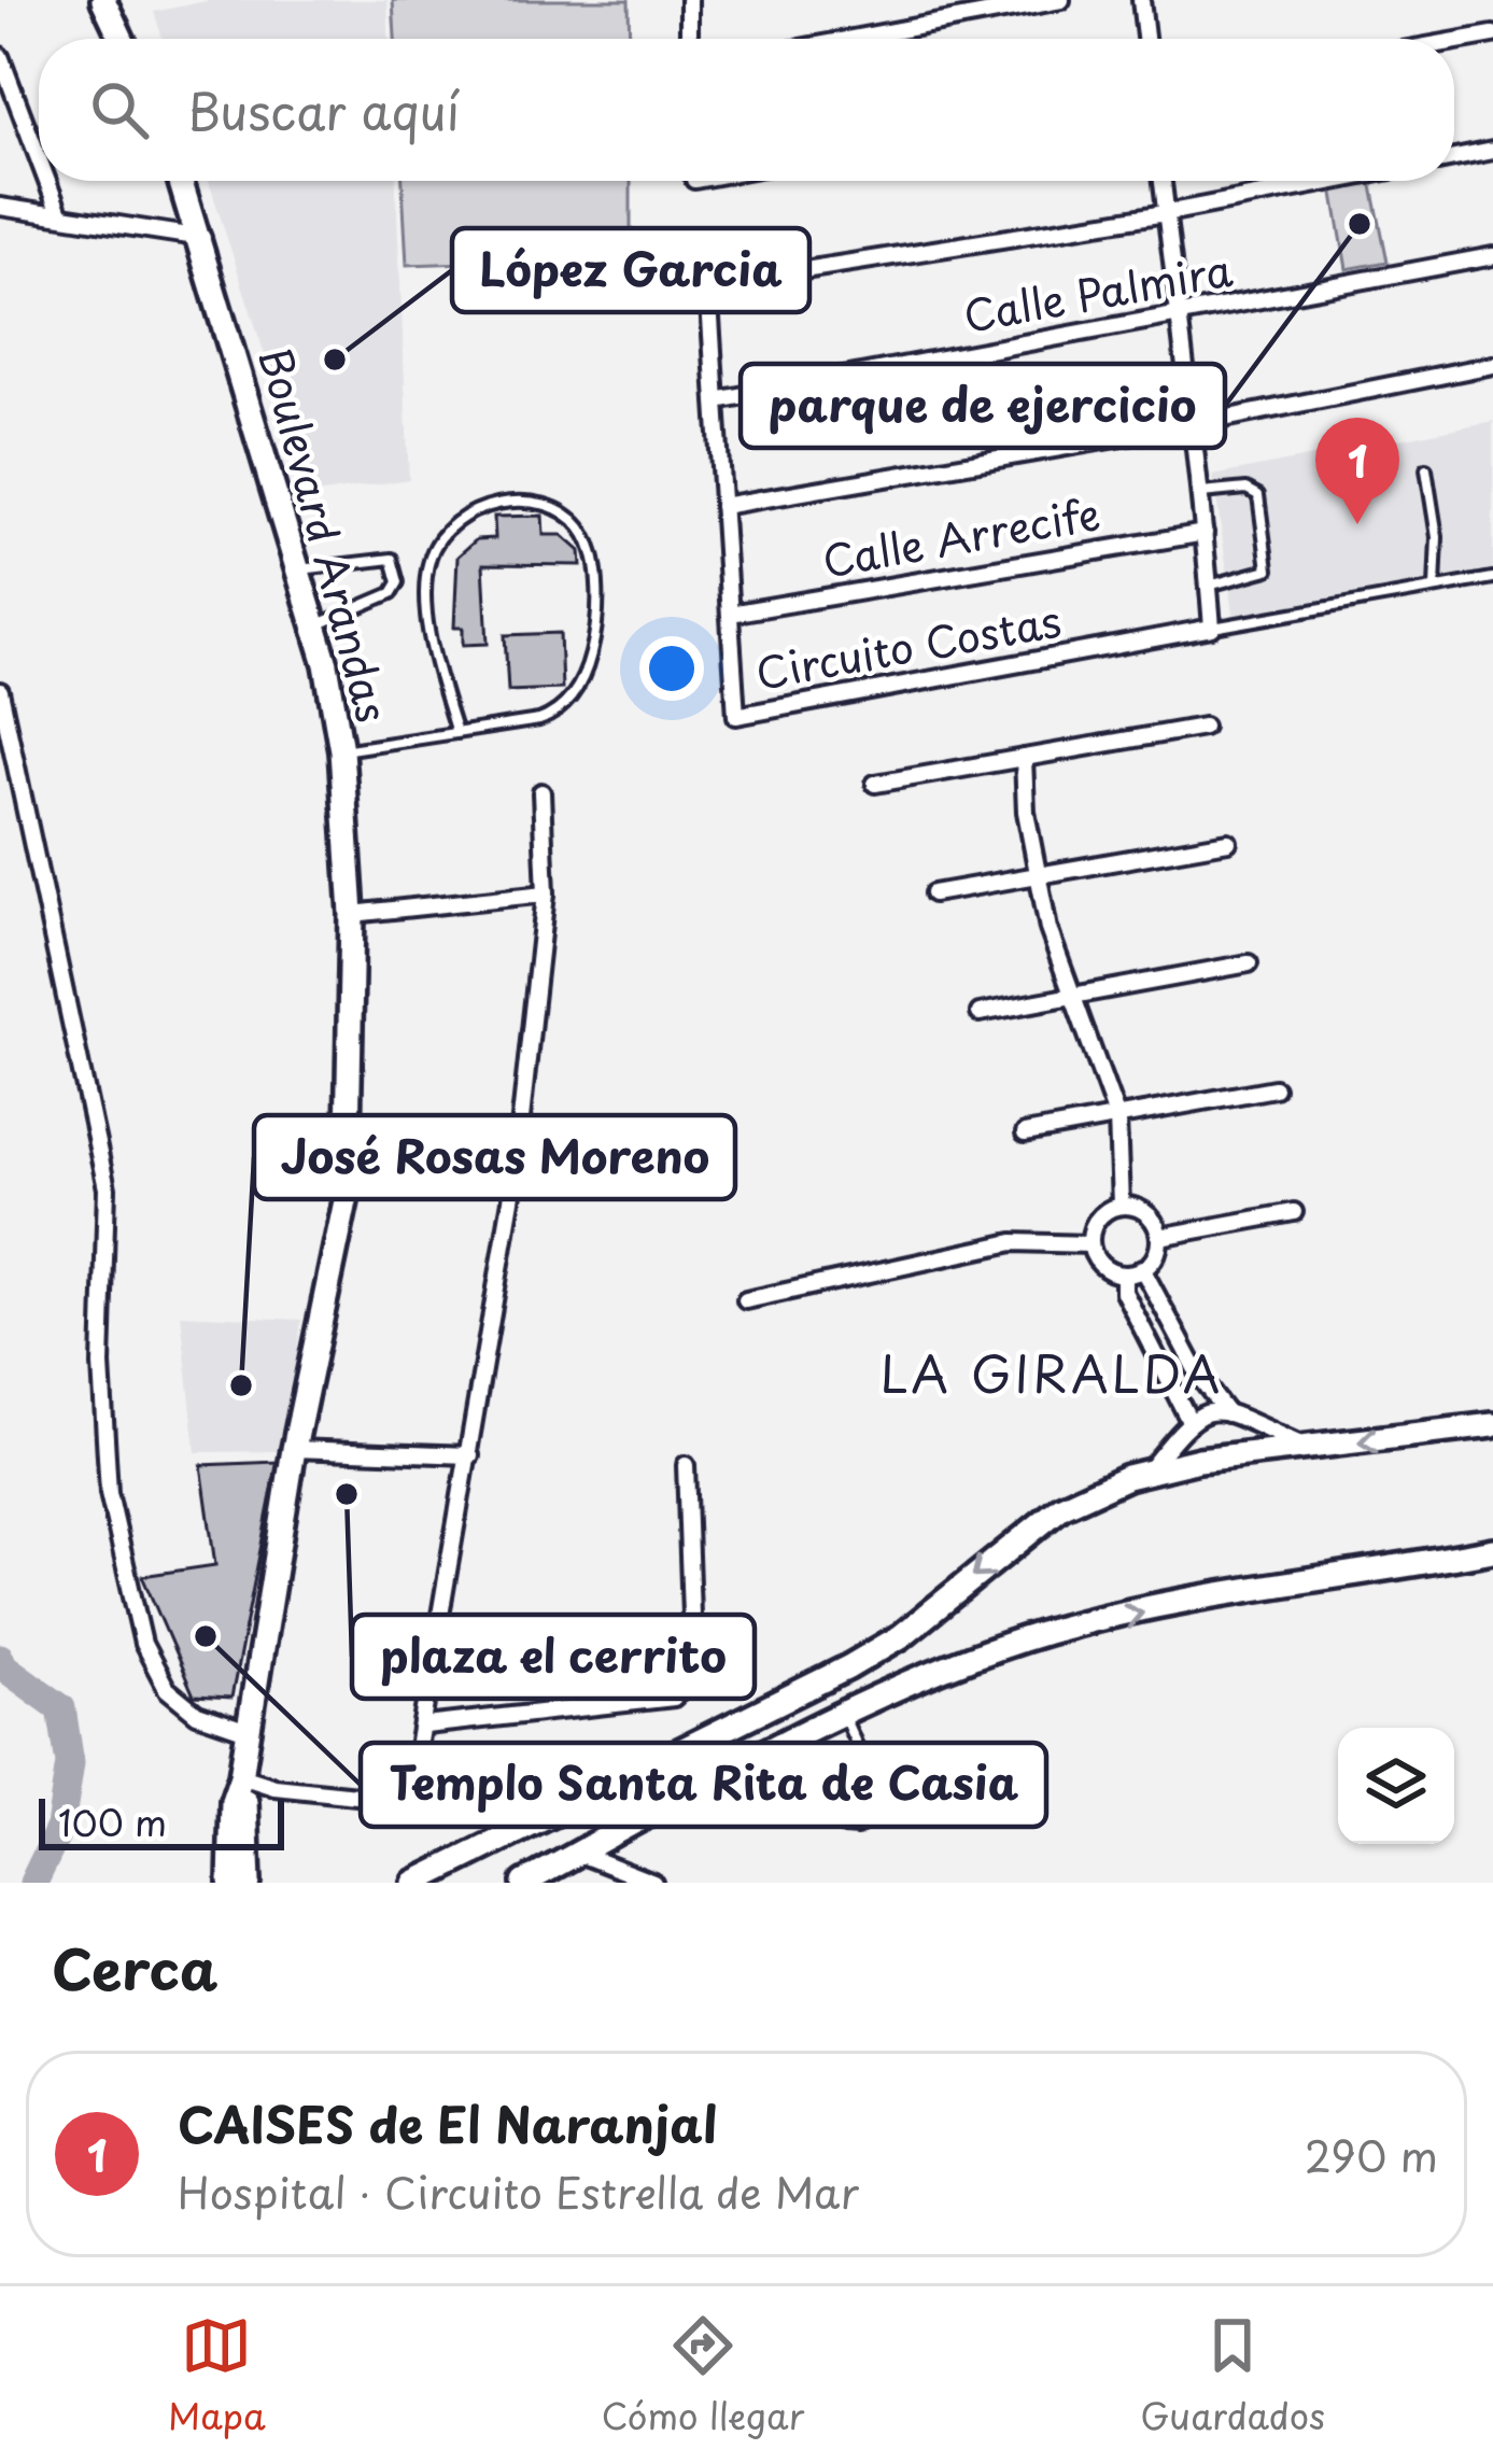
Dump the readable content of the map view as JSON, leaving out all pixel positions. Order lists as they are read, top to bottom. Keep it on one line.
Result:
{"streets":{"main road":["Boulevard Arandas"],"street":["Calle Palmira","Calle Arrecife","Circuito Costas"]},"crossings":[["Calle Palmira","Circuito Costas"],["Calle Arrecife","Circuito Costas"]],"districts":["LA GIRALDA"],"places":["parque de ejercicio","López Garcia","José Rosas Moreno","plaza el cerrito","Templo Santa Rita de Casia"],"scale_bar":"100 m","page":{"search":"Buscar aquí","pins":"1","scale":"100 m","heading":"Cerca","list":[{"mark":"1","name":"CAISES de El Naranjal","note":"Hospital · Circuito Estrella de Mar","value":"290 m"}],"nav":["Mapa","Cómo llegar","Guardados"]}}
